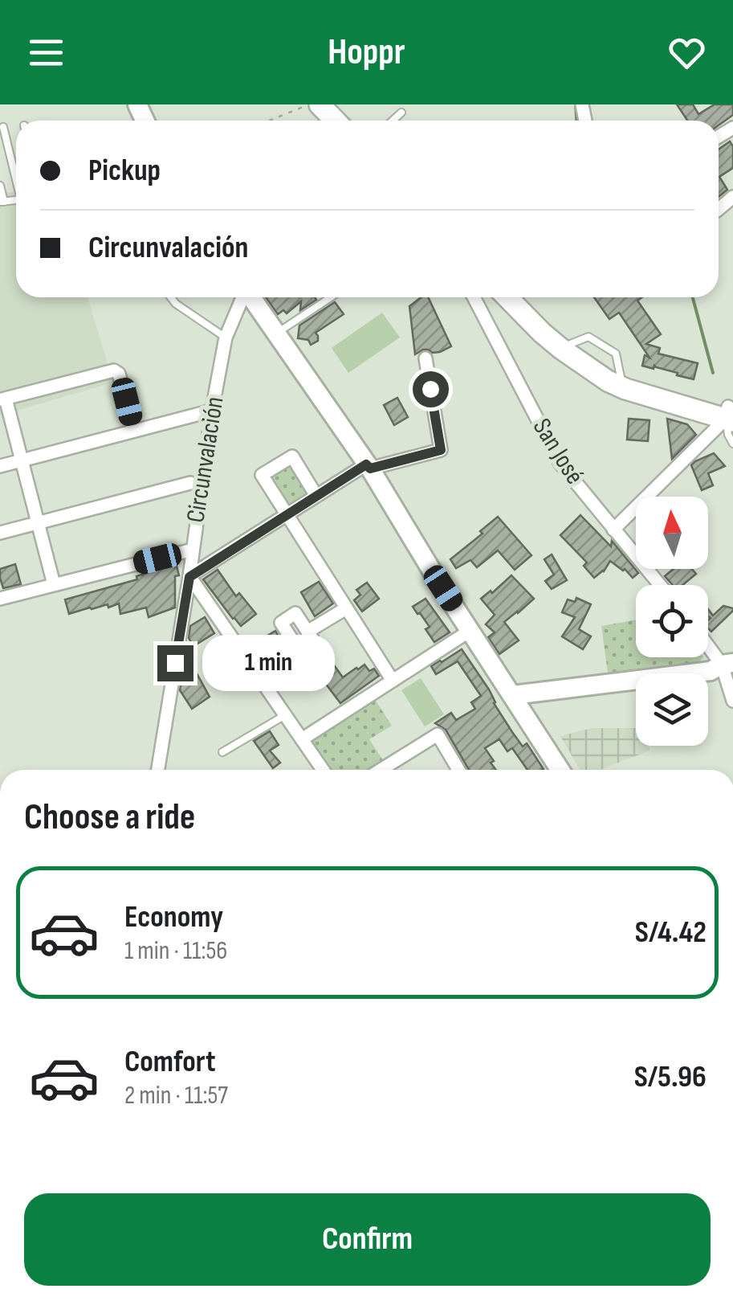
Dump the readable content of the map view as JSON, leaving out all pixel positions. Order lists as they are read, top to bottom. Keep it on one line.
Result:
{"streets":{"street":["San José","Circunvalación"]},"north":"top","page":{"header":"Hoppr","banner":["Pickup","Circunvalación"],"bubble":"1 min","heading":"Choose a ride","list":[{"name":"Economy","note":"1 min · 11:56","value":"S/4.42"},{"name":"Comfort","note":"2 min · 11:57","value":"S/5.96"}],"buttons":"Confirm"}}
